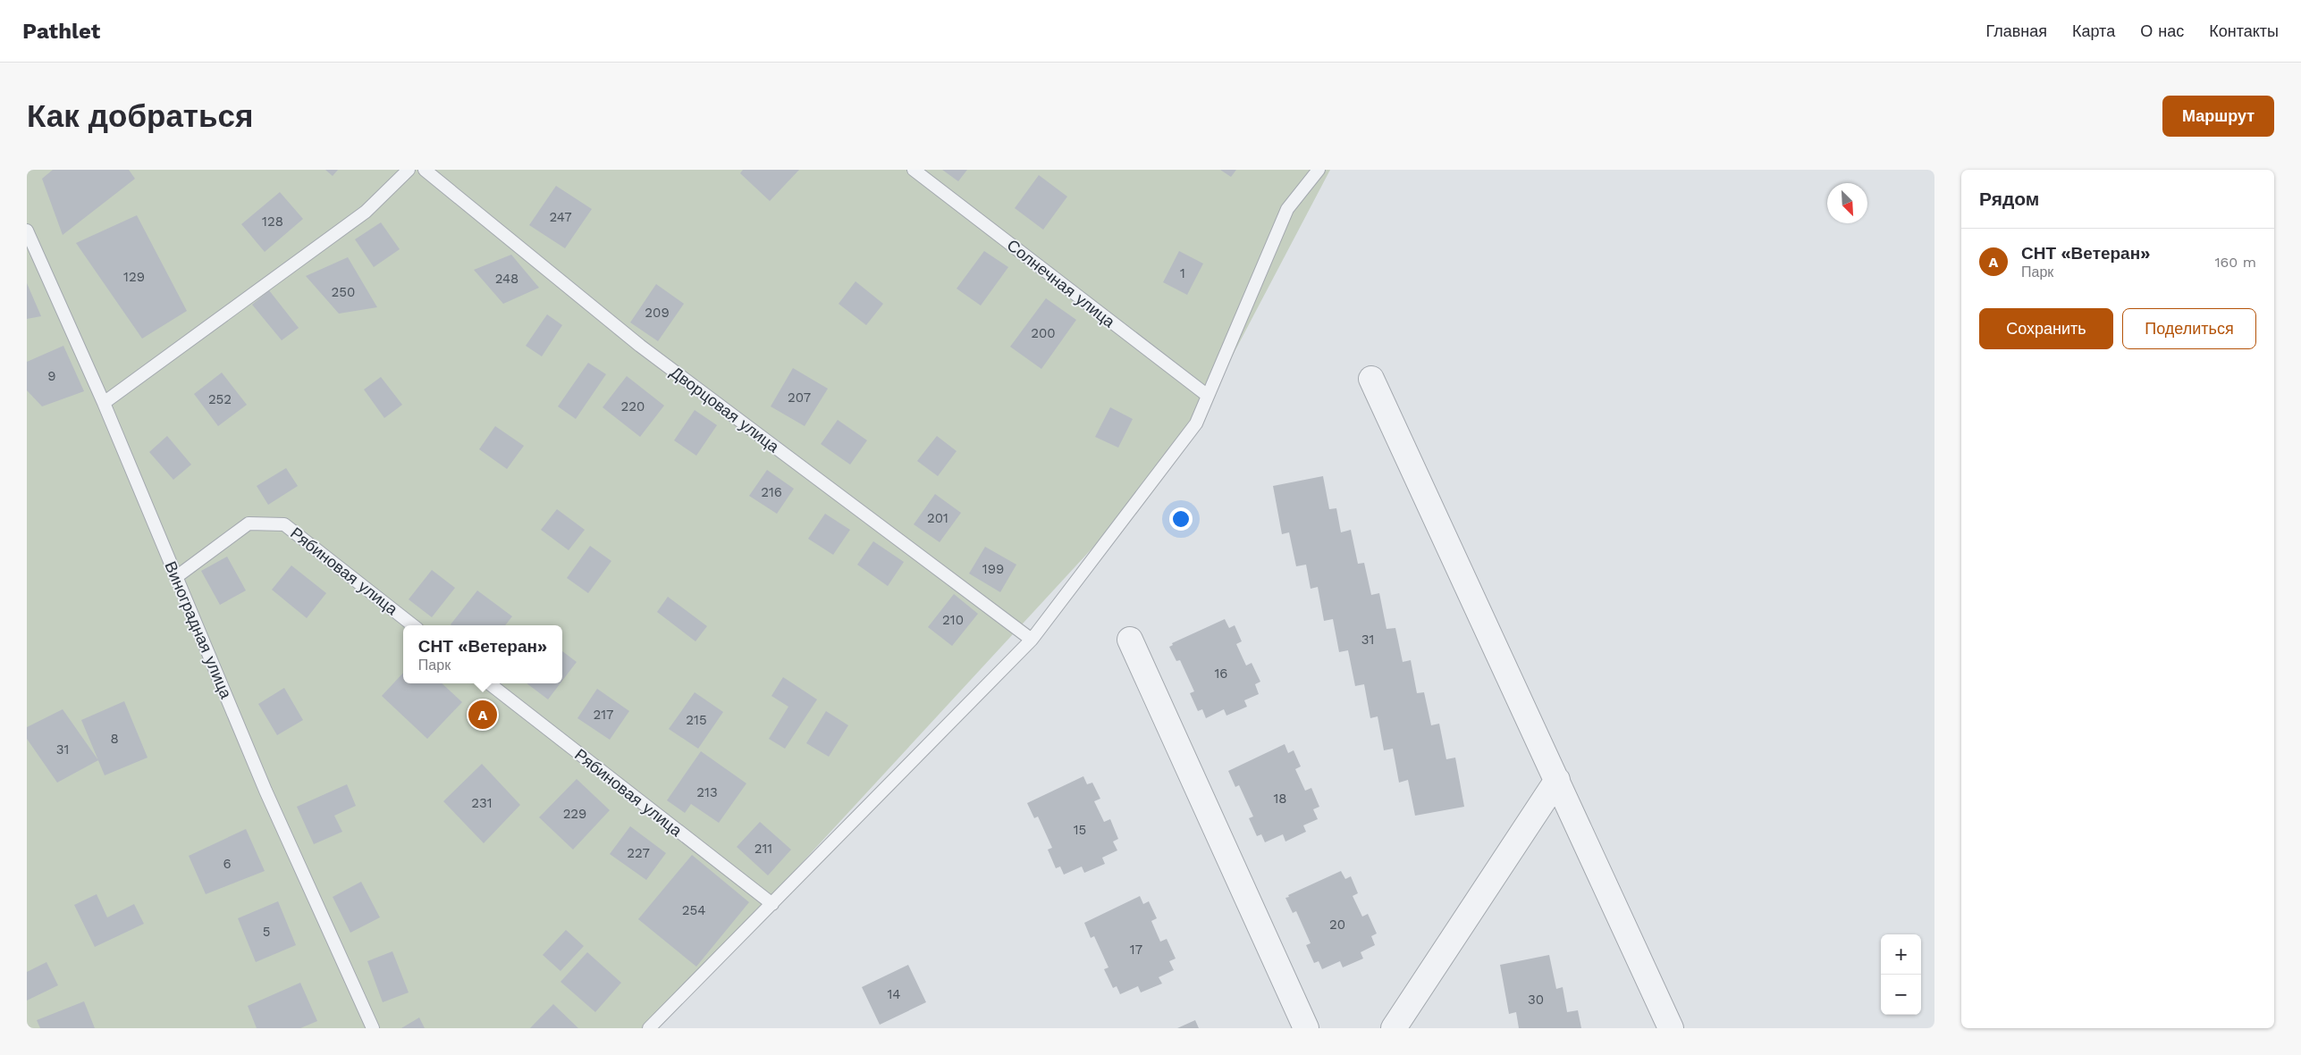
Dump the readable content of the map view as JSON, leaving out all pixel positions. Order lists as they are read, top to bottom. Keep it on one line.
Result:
{"streets":{"lane":["Солнечная улица","Дворцовая улица","Рябиновая улица","Виноградная улица"]},"crossings":[["Рябиновая улица","Виноградная улица"]],"house_numbers":["247","128","1","129","248","250","209","200","9","207","252","220","216","201","199","210","31","16","217","215","8","31","213","18","231","229","15","211","227","6","254","20","5","17","14","30"],"north":"bottom right","page":{"header":"Pathlet","nav":["Главная","Карта","О нас","Контакты"],"buttons":["Маршрут",["Сохранить","Поделиться"]],"title":"Как добраться","heading":"Рядом","list":[{"mark":"A","name":"СНТ «Ветеран»","note":"Парк","value":"160 m"}],"popup":["СНТ «Ветеран»","Парк"],"pins":"A","map_buttons":["+","−"]}}
